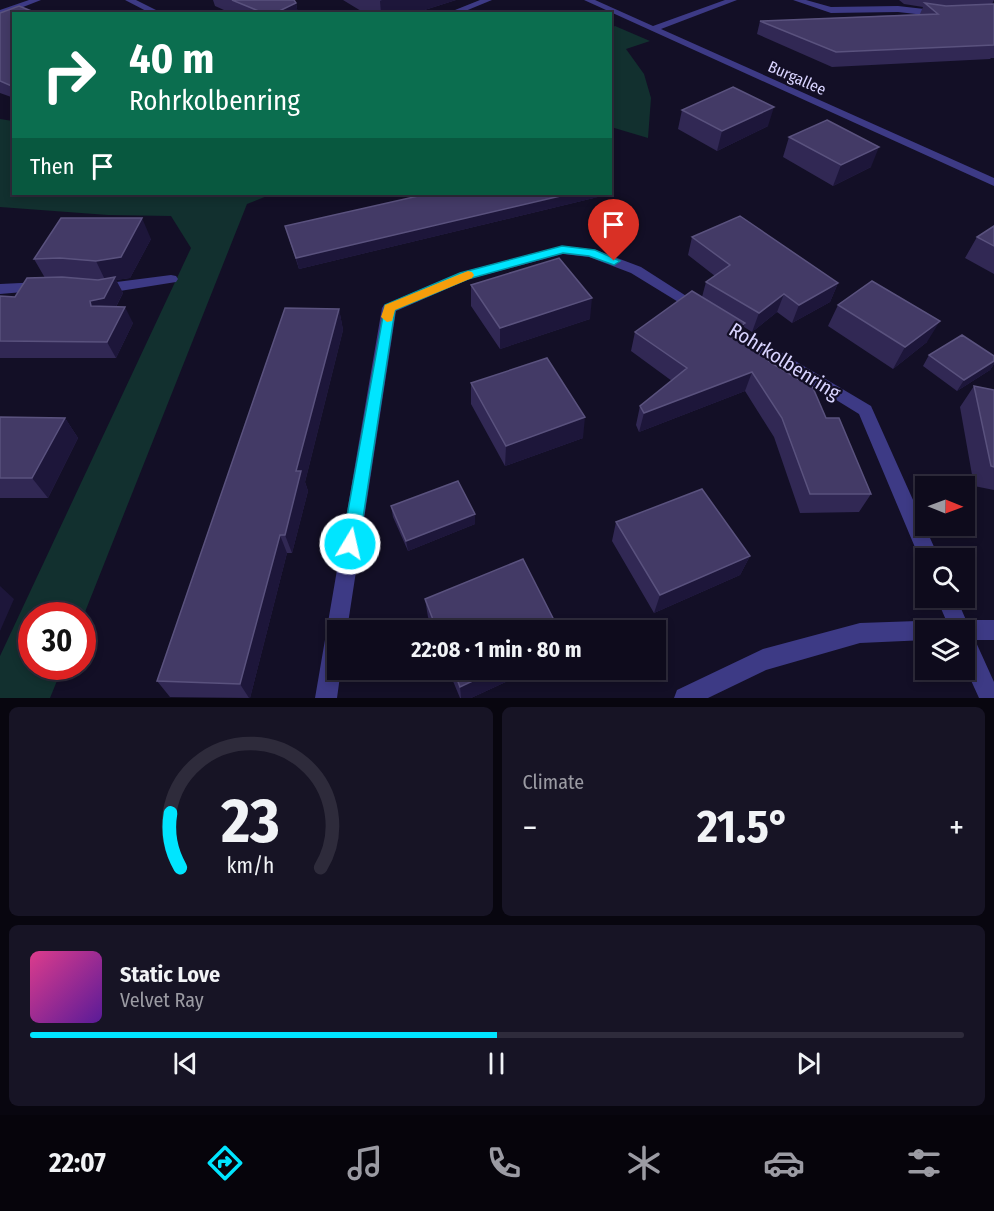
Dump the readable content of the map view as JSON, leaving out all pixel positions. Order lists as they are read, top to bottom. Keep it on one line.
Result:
{"streets":{"street":["Burgallee","Rohrkolbenring"]},"north":"right","page":{"turn":["40 m","Rohrkolbenring"],"then":"Then","limit":"30","trip":"22:08 · 1 min · 80 m","tile":"Climate","heat":["−","21.5°","+"],"song":["Static Love","Velvet Ray"],"tabs":"22:07","gauge":["23","km/h"]}}
